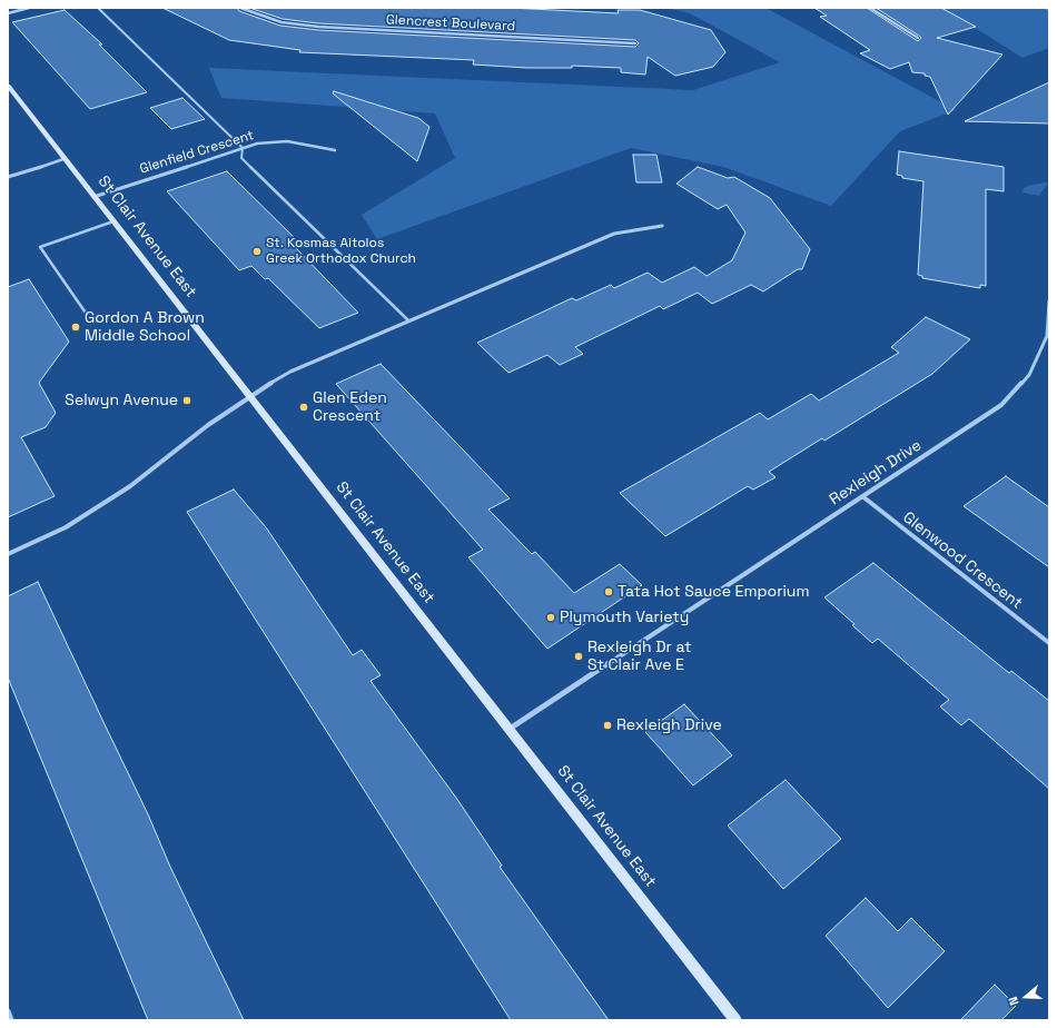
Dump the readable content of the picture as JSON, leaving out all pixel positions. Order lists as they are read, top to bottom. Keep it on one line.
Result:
{"streets":{"main road":["St Clair Avenue East"],"street":["Glencrest Boulevard","Glenfield Crescent","Rexleigh Drive","Glenwood Crescent"]},"crossings":[["Glenfield Crescent","St Clair Avenue East"],["St Clair Avenue East","Rexleigh Drive"],["Rexleigh Drive","Glenwood Crescent"]],"places":["St. Kosmas Aitolos Greek Orthodox Church","Gordon A Brown Middle School","Selwyn Avenue","Glen Eden Crescent","Tata Hot Sauce Emporium","Plymouth Variety","Rexleigh Dr at St Clair Ave E","Rexleigh Drive"],"north":"left"}
